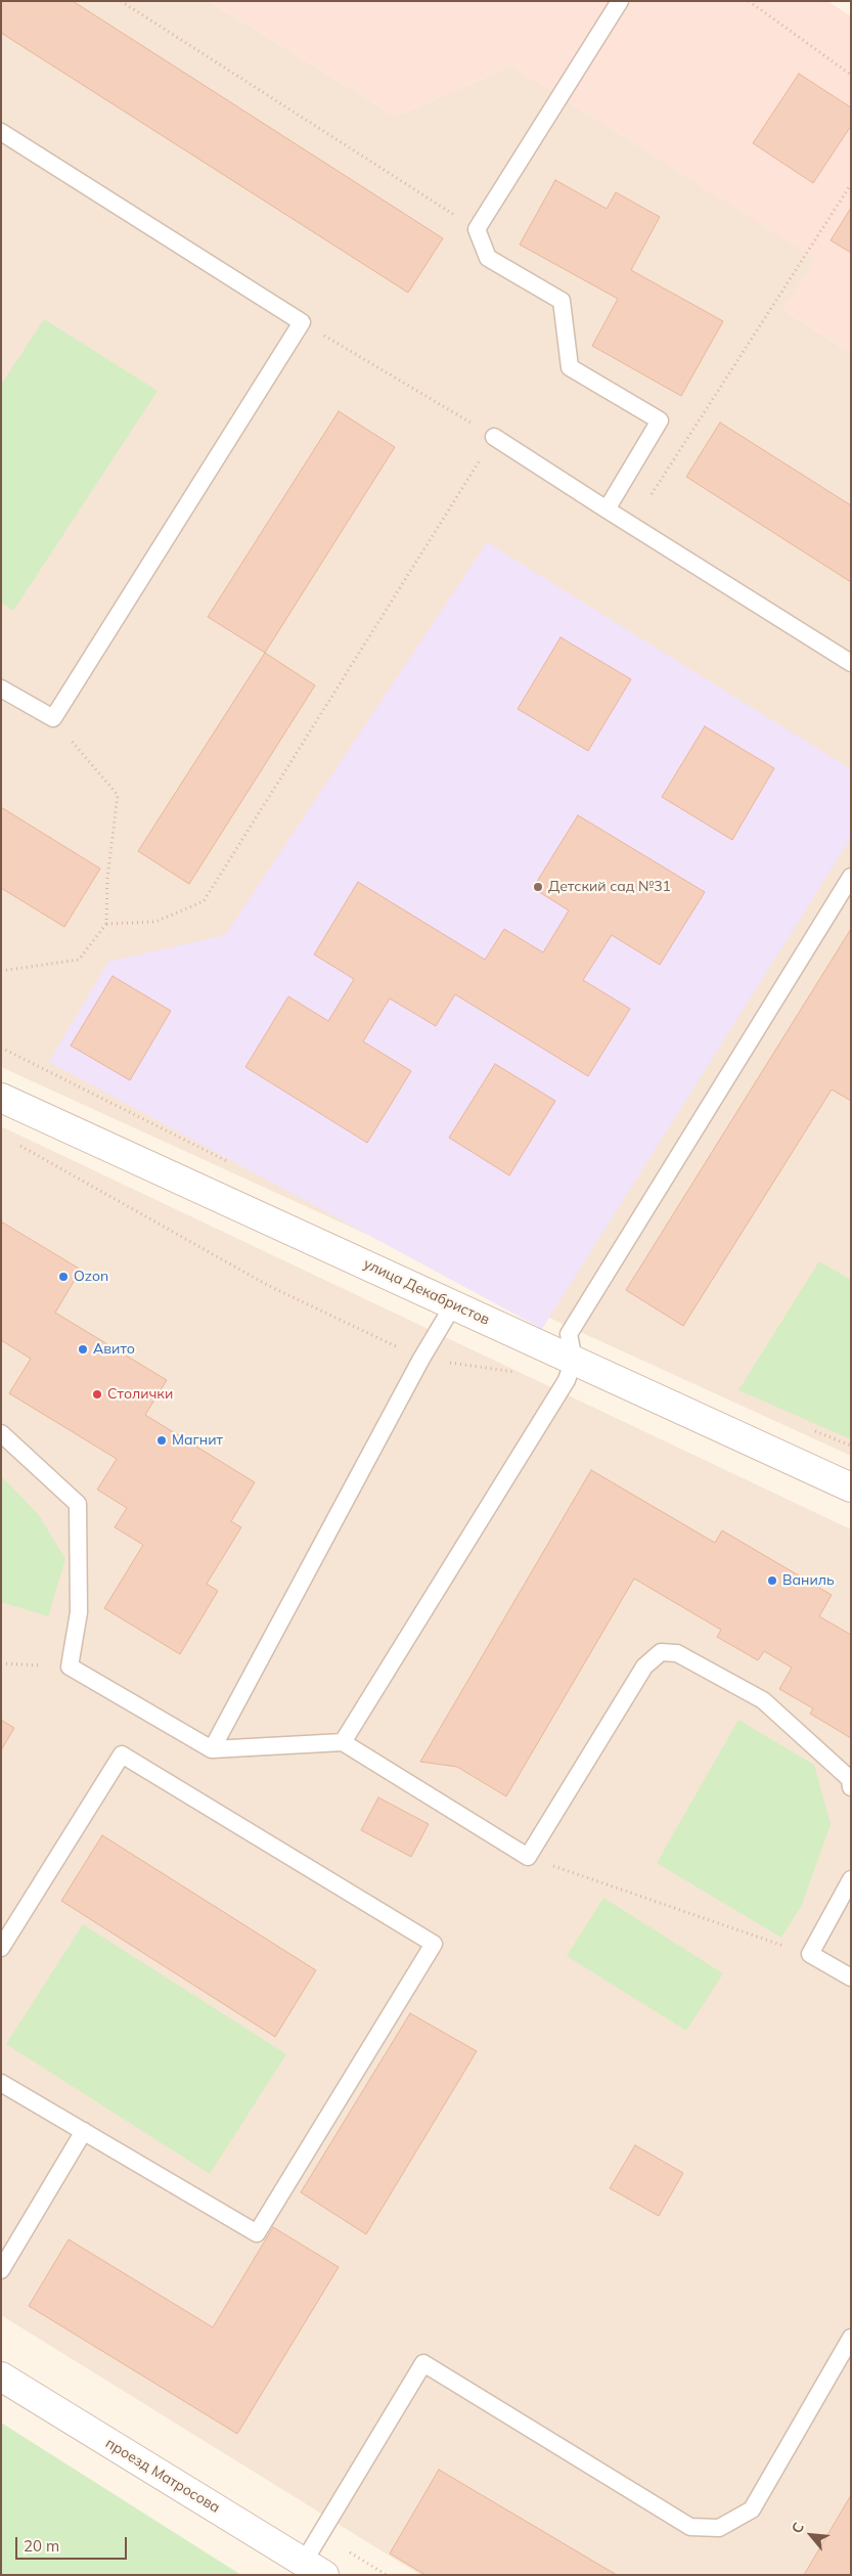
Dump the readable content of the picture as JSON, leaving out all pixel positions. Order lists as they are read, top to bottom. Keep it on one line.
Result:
{"streets":{"street":["улица Декабристов","проезд Матросова"]},"places":["Детский сад №31","Ozon","Авито","Столички","Магнит","Ваниль"],"scale_bar":"20 m","north":"top left"}
